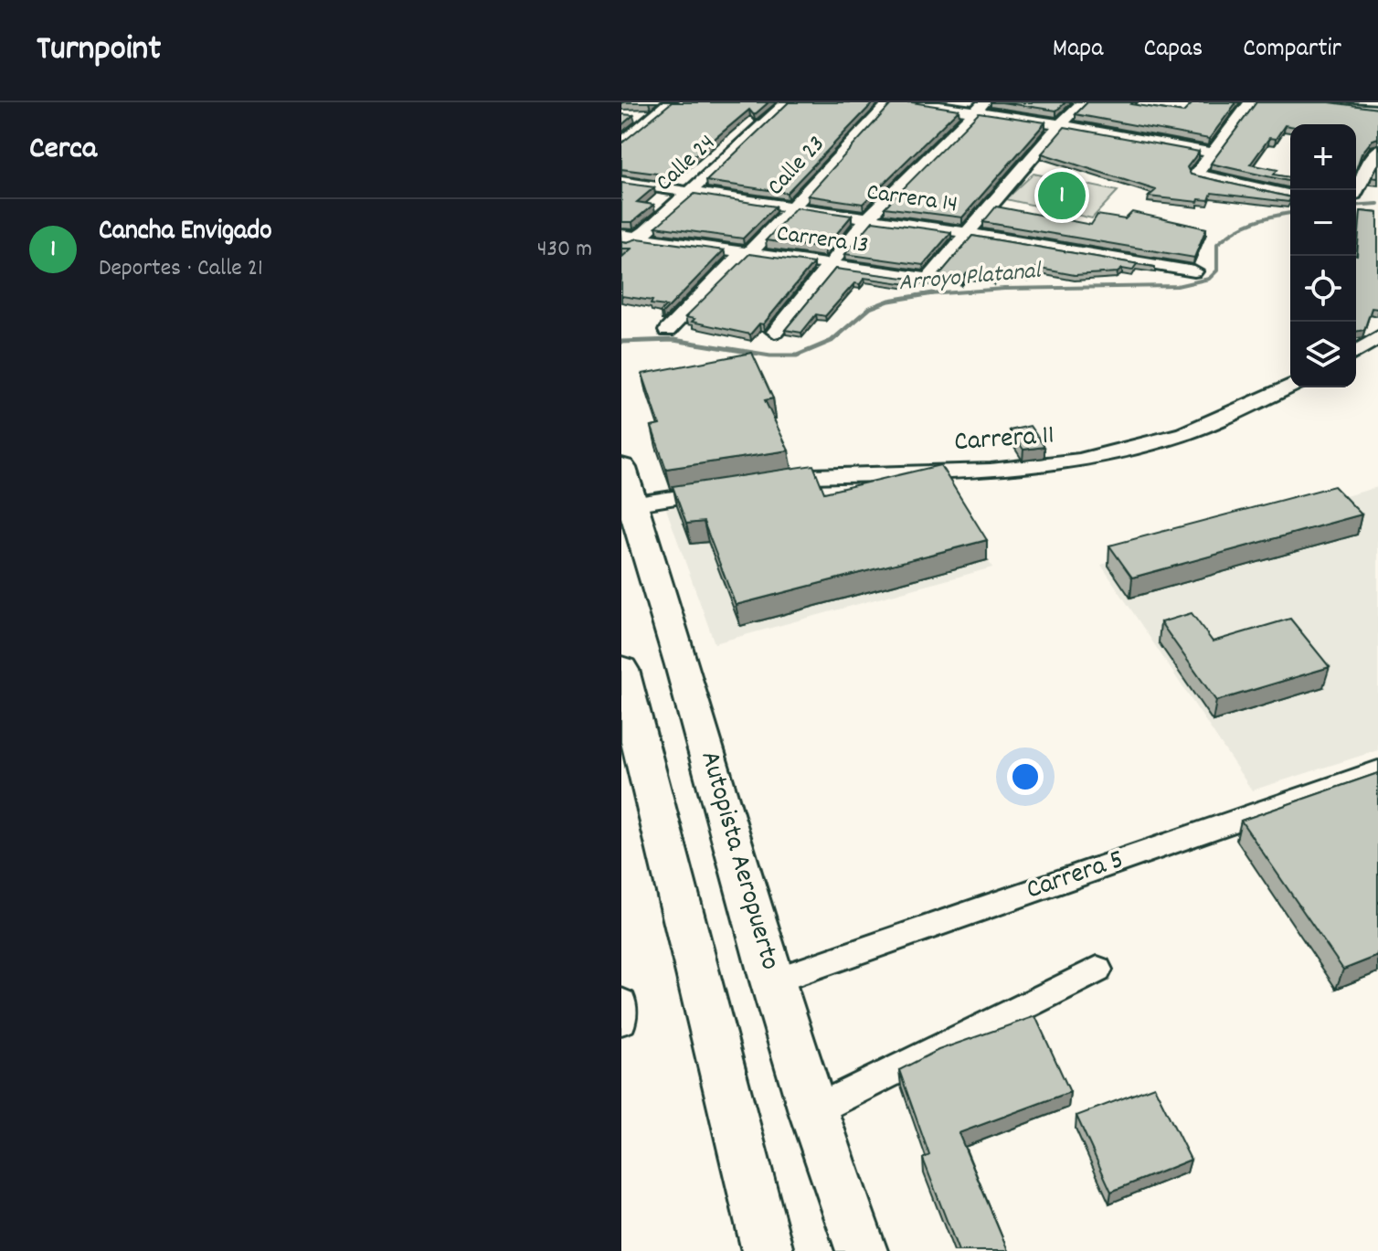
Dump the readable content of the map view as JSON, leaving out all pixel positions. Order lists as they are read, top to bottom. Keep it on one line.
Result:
{"streets":{"highway":["Autopista Aeropuerto"],"street":["Calle 24","Calle 23","Carrera 14","Carrera 13","Carrera 11","Carrera 5"]},"crossings":[["Calle 24","Carrera 14"],["Calle 24","Carrera 13"],["Calle 23","Carrera 14"],["Calle 23","Carrera 13"],["Carrera 14","Carrera 13"],["Autopista Aeropuerto","Carrera 5"]],"water":["Arroyo Platanal"],"page":{"header":"Turnpoint","nav":["Mapa","Capas","Compartir"],"heading":"Cerca","map_buttons":["+","−"],"pins":"1","list":[{"mark":"1","name":"Cancha Envigado","note":"Deportes · Calle 21","value":"430 m"}]}}
